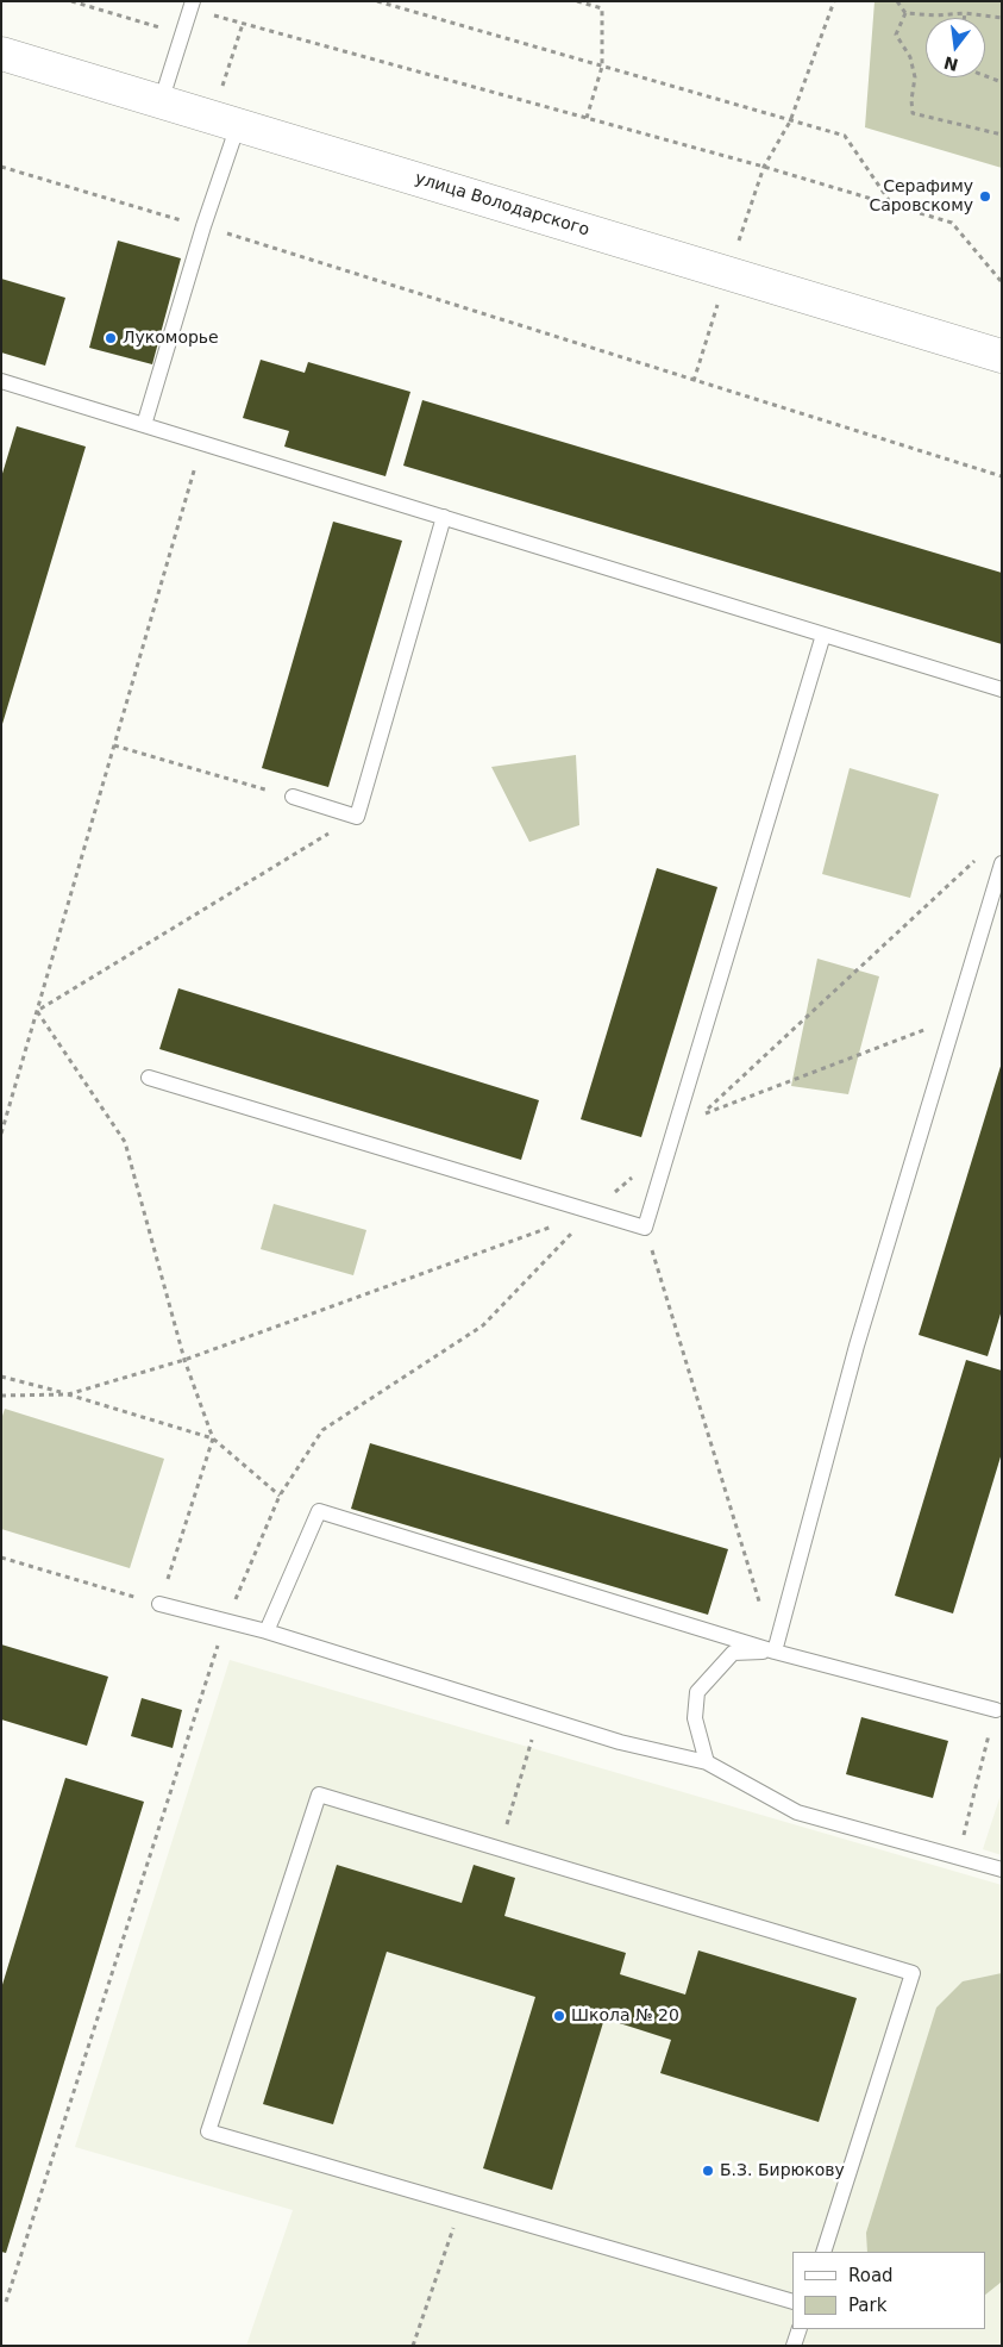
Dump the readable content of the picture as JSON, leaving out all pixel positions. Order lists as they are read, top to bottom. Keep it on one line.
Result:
{"streets":{"street":["улица Володарского"]},"places":["Серафиму Саровскому","Лукоморье","Школа № 20","Б.З. Бирюкову"],"legend":["Road","Park"],"north":"bottom"}
